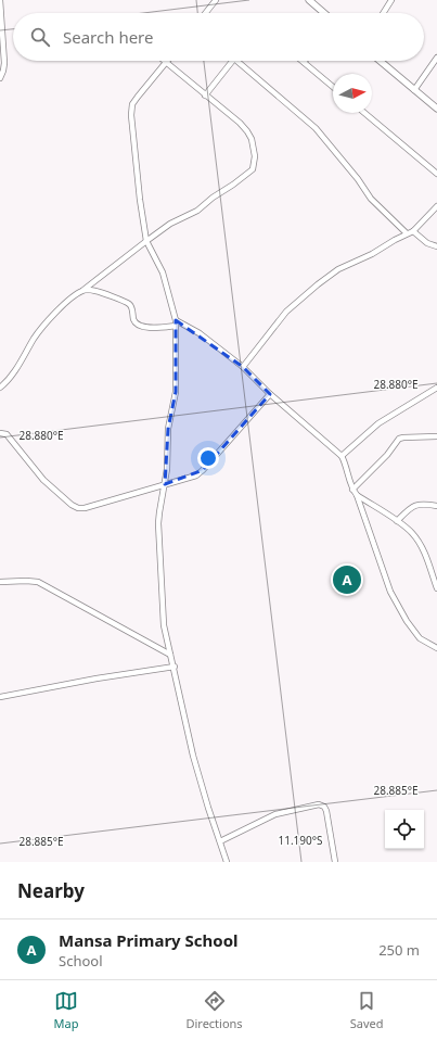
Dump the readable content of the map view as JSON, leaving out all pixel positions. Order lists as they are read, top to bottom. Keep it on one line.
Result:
{"north":"right","page":{"search":"Search here","pins":"A","heading":"Nearby","list":[{"mark":"A","name":"Mansa Primary School","note":"School","value":"250 m"}],"nav":["Map","Directions","Saved"]},"coordinates":["28.880°E","28.885°E","11.190°S"]}
